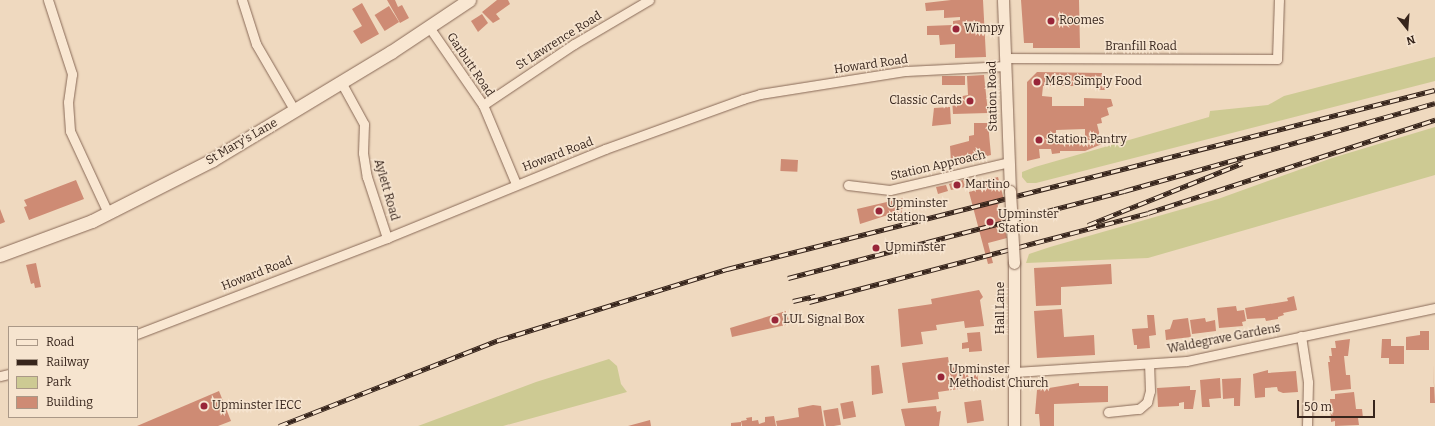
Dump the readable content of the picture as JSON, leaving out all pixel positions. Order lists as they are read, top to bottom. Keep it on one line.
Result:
{"streets":{"main road":["St Mary's Lane"],"street":["St Lawrence Road","Branfill Road","Garbutt Road","Howard Road","Station Road","Station Approach","Aylett Road","Hall Lane","Waldegrave Gardens"]},"crossings":[["St Lawrence Road","Garbutt Road"],["Branfill Road","Howard Road"],["Branfill Road","Station Road"],["Garbutt Road","Howard Road"],["Garbutt Road","St Mary's Lane"],["Howard Road","Station Road"],["Howard Road","Aylett Road"],["Station Road","Station Approach"],["Station Road","Hall Lane"],["St Mary's Lane","Aylett Road"],["Hall Lane","Waldegrave Gardens"]],"places":["Roomes","Wimpy","M&S Simply Food","Classic Cards","Station Pantry","Martino","Upminster station","Upminster Station","Upminster","LUL Signal Box","Upminster Methodist Church","Upminster IECC"],"legend":["Road","Railway","Park","Building"],"scale_bar":"50 m","north":"bottom"}
